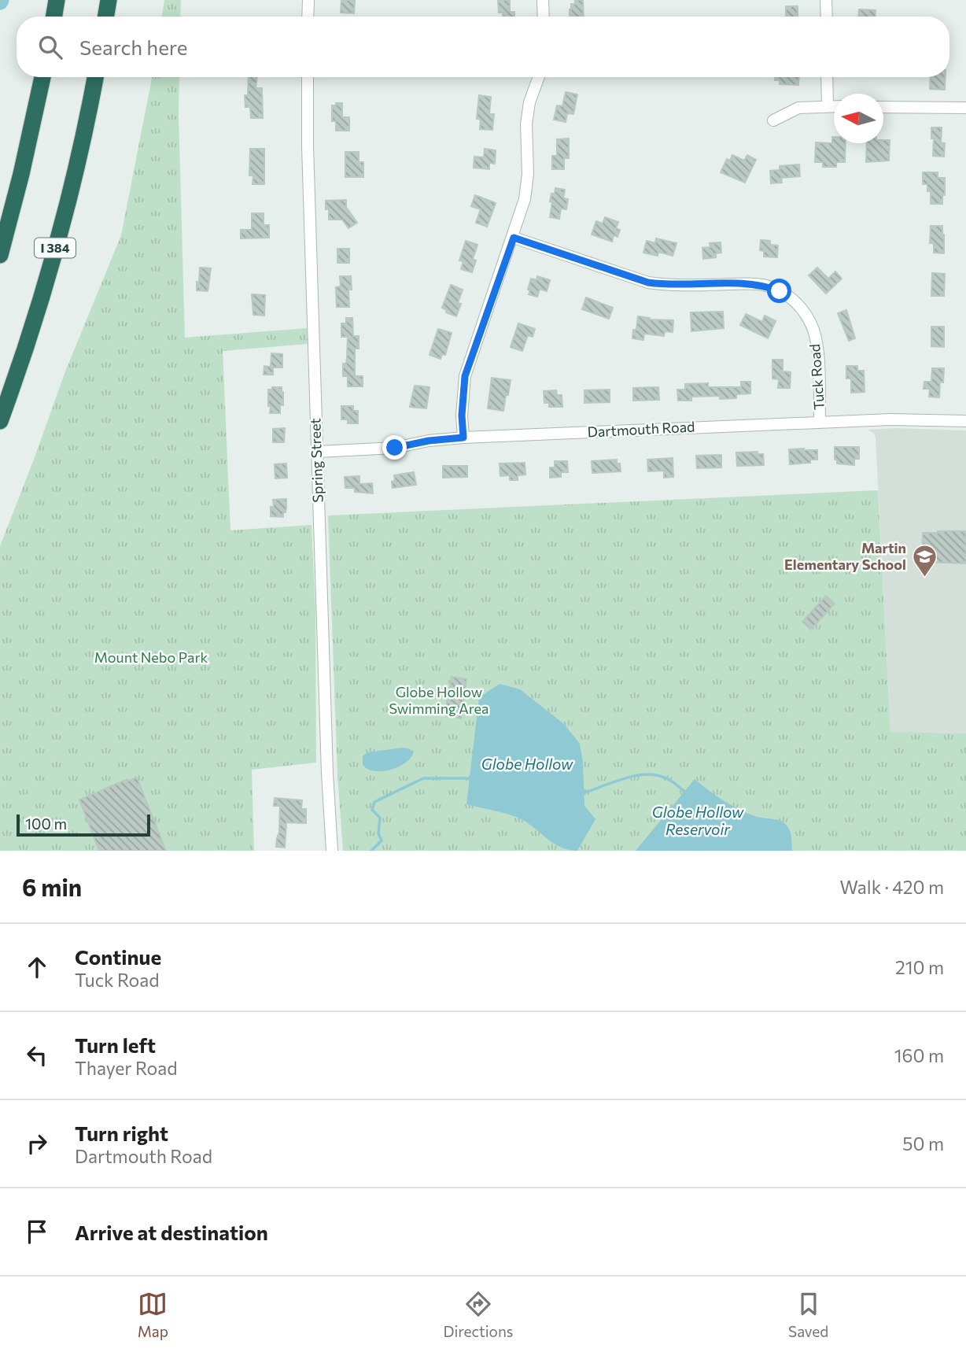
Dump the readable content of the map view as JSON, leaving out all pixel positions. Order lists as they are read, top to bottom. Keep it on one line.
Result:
{"streets":{"highway":["I 384"],"street":["Tuck Road","Dartmouth Road","Spring Street"]},"crossings":[["Tuck Road","Dartmouth Road"],["Dartmouth Road","Spring Street"]],"water":["Globe Hollow","Globe Hollow Reservoir"],"parks":["Mount Nebo Park","Globe Hollow Swimming Area"],"places":{"school or university":["Martin Elementary School"]},"scale_bar":"100 m","north":"left","page":{"search":"Search here","scale":"100 m","heading":["6 min","Walk · 420 m"],"list":[["Continue","Tuck Road","210 m"],["Turn left","Thayer Road","160 m"],["Turn right","Dartmouth Road","50 m"],"Arrive at destination"],"nav":["Map","Directions","Saved"]}}
